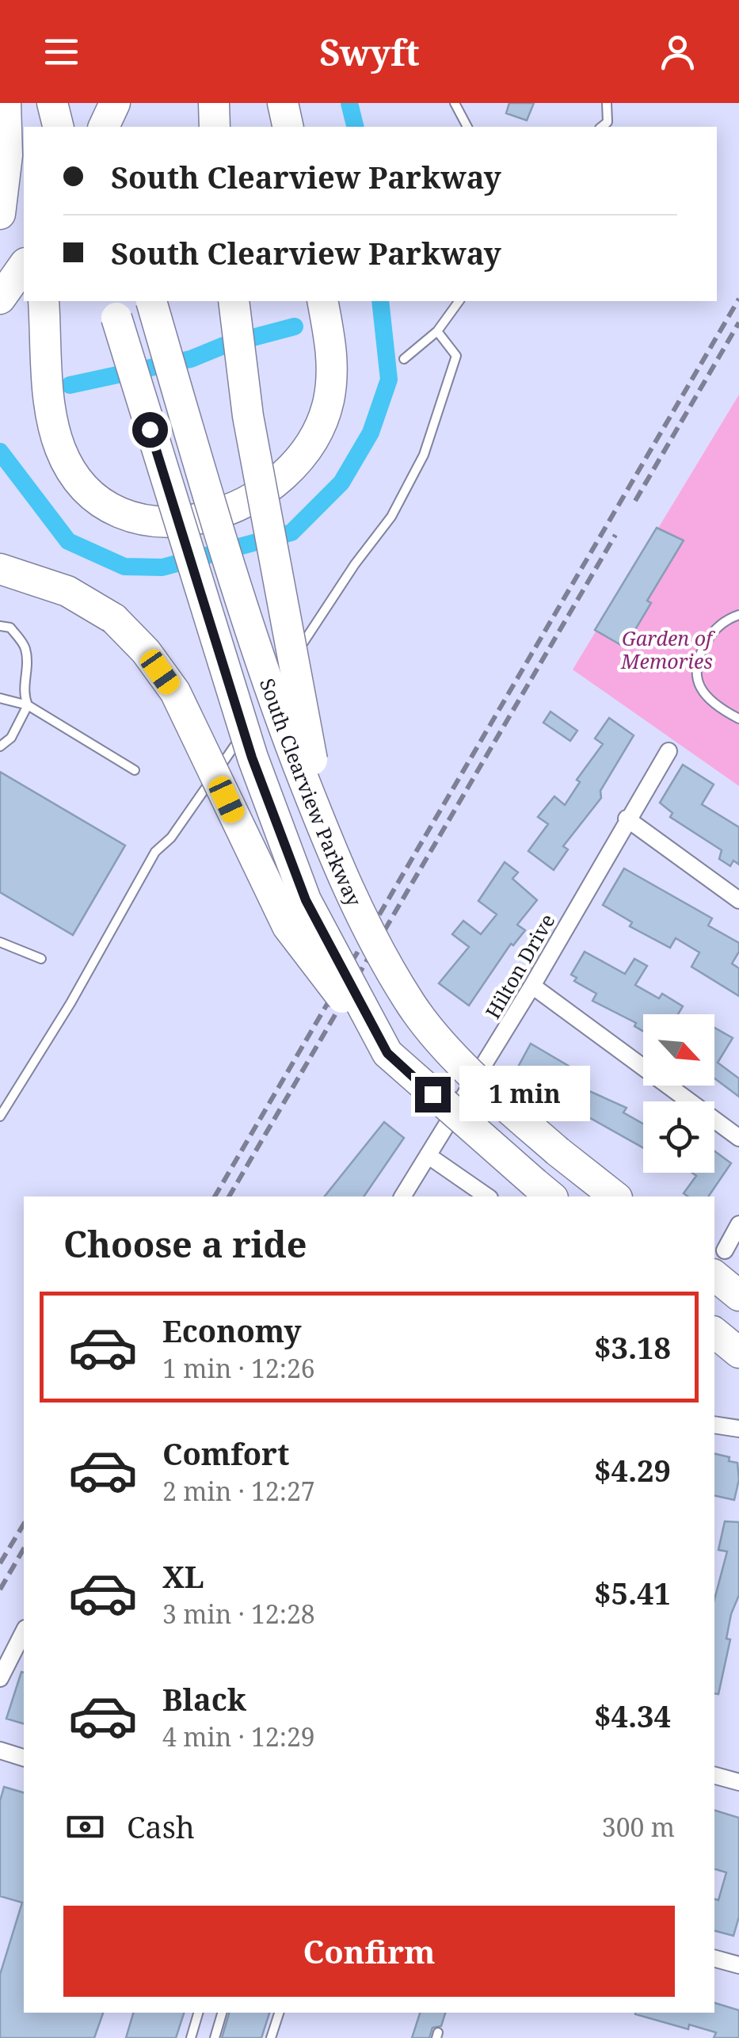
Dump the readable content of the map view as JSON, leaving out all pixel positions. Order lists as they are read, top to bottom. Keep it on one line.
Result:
{"streets":{"highway":["South Clearview Parkway"],"street":["Hilton Drive"]},"parks":["Garden of Memories"],"north":"bottom right","page":{"header":"Swyft","banner":["South Clearview Parkway","South Clearview Parkway"],"bubble":"1 min","heading":"Choose a ride","list":[{"name":"Economy","note":"1 min · 12:26","value":"$3.18"},{"name":"Comfort","note":"2 min · 12:27","value":"$4.29"},{"name":"XL","note":"3 min · 12:28","value":"$5.41"},{"name":"Black","note":"4 min · 12:29","value":"$4.34"}],"pay":["Cash","300 m"],"buttons":"Confirm"}}
